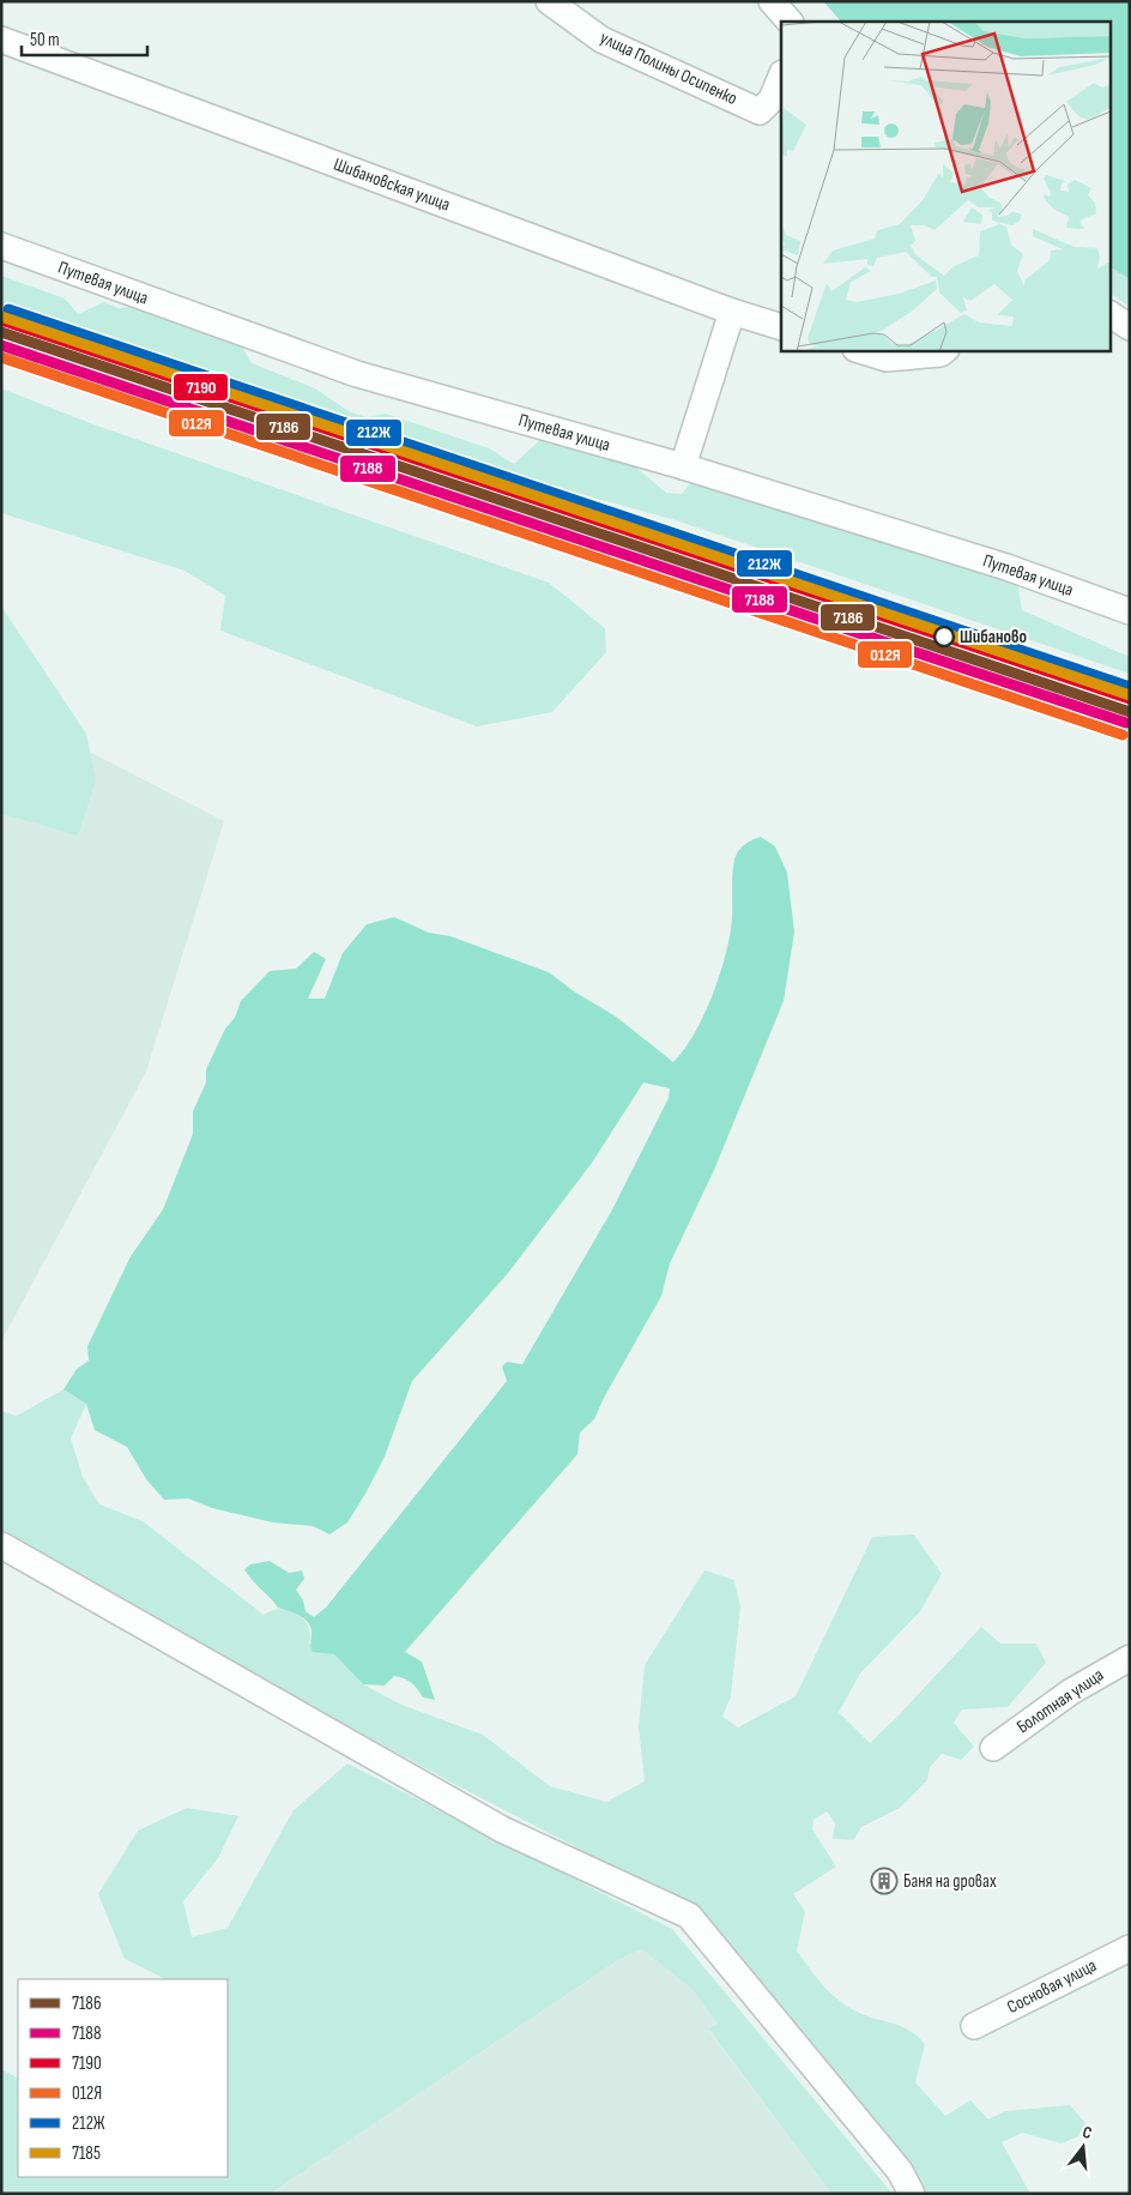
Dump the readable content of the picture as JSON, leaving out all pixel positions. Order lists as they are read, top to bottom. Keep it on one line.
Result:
{"streets":{"street":["улица Полины Осипенко","Шибановская улица","Путевая улица","Болотная улица","Сосновая улица"]},"places":{"other":["Шибаново"],"building":["Баня на дровах"]},"lines":["transit line 212Ж","transit line 7185","transit line 7190","transit line 7186","transit line 7188","transit line 012Я"],"legend":["7186","7188","7190","012Я","212Ж","7185"],"scale_bar":"50 m","north":"top"}
